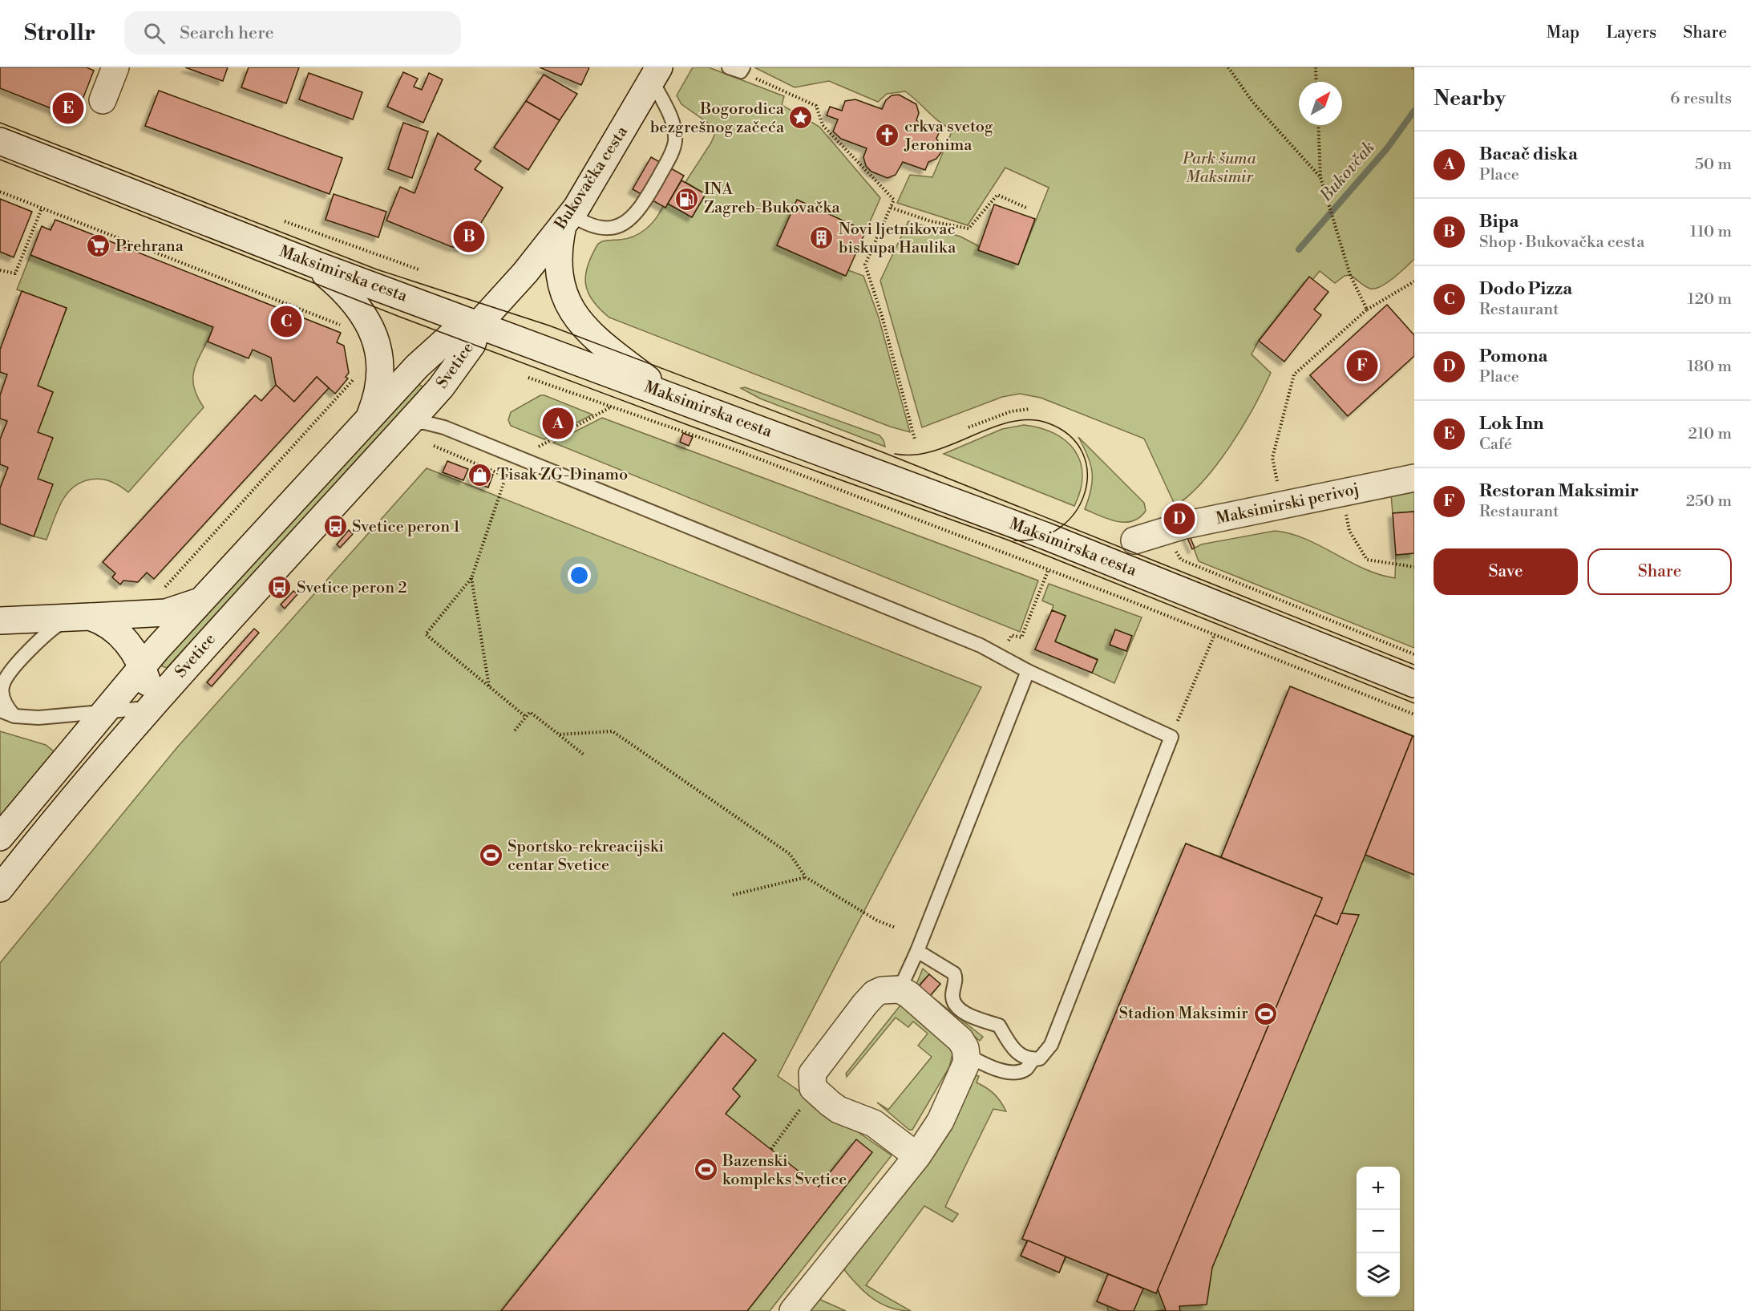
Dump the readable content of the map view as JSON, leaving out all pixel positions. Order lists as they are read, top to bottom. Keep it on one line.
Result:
{"streets":{"main road":["Bukovačka cesta","Maksimirska cesta","Svetice","Maksimirski perivoj"]},"crossings":[["Bukovačka cesta","Maksimirska cesta"],["Bukovačka cesta","Svetice"],["Maksimirska cesta","Svetice"]],"water":["Bukovčak"],"parks":["Park šuma Maksimir"],"places":{"place":["Bogorodica bezgrešnog začeća"],"church":["crkva svetog Jeronima"],"fuel station":["INA Zagreb-Bukovačka"],"building":["Novi ljetnikovac biskupa Haulika"],"supermarket":["Prehrana"],"shop":["Tisak ZG-Dinamo"],"bus stop":["Svetice peron 1","Svetice peron 2"],"sports":["Sportsko-rekreacijski centar Svetice","Stadion Maksimir","Bazenski kompleks Svetice"]},"north":"top right","page":{"header":"Strollr","search":"Search here","nav":["Map","Layers","Share"],"heading":["Nearby","6 results"],"pins":["E","B","C","F","A","D"],"list":[{"mark":"A","name":"Bacač diska","note":"Place","value":"50 m"},{"mark":"B","name":"Bipa","note":"Shop · Bukovačka cesta","value":"110 m"},{"mark":"C","name":"Dodo Pizza","note":"Restaurant","value":"120 m"},{"mark":"D","name":"Pomona","note":"Place","value":"180 m"},{"mark":"E","name":"Lok Inn","note":"Café","value":"210 m"},{"mark":"F","name":"Restoran Maksimir","note":"Restaurant","value":"250 m"}],"buttons":["Save","Share"],"map_buttons":["+","−"]}}
